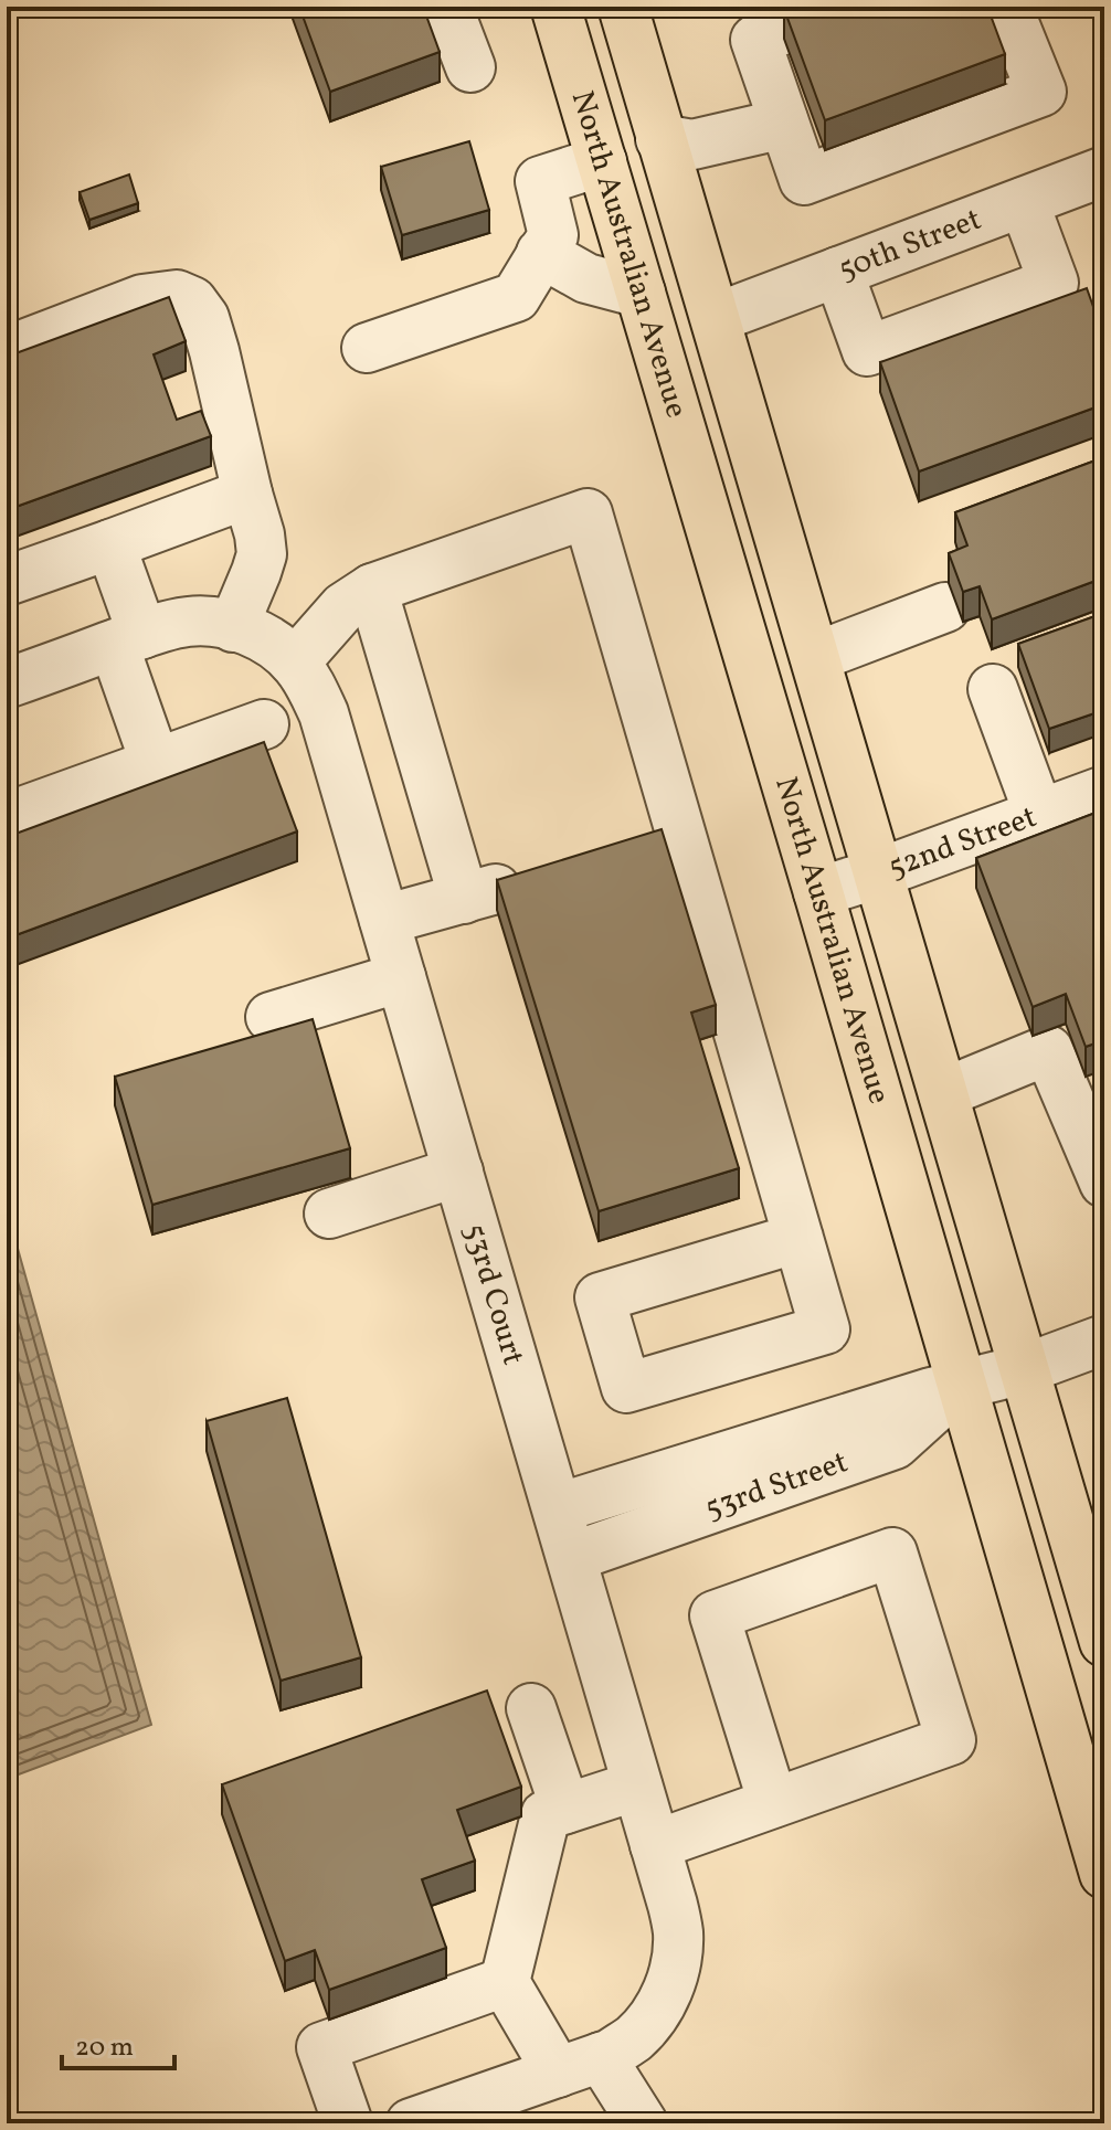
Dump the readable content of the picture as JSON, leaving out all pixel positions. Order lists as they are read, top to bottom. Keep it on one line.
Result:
{"streets":{"main road":["North Australian Avenue"],"street":["50th Street","52nd Street","53rd Court","53rd Street"]},"crossings":[["50th Street","North Australian Avenue"],["North Australian Avenue","52nd Street"],["North Australian Avenue","53rd Street"],["53rd Court","53rd Street"]],"scale_bar":"20 m"}
